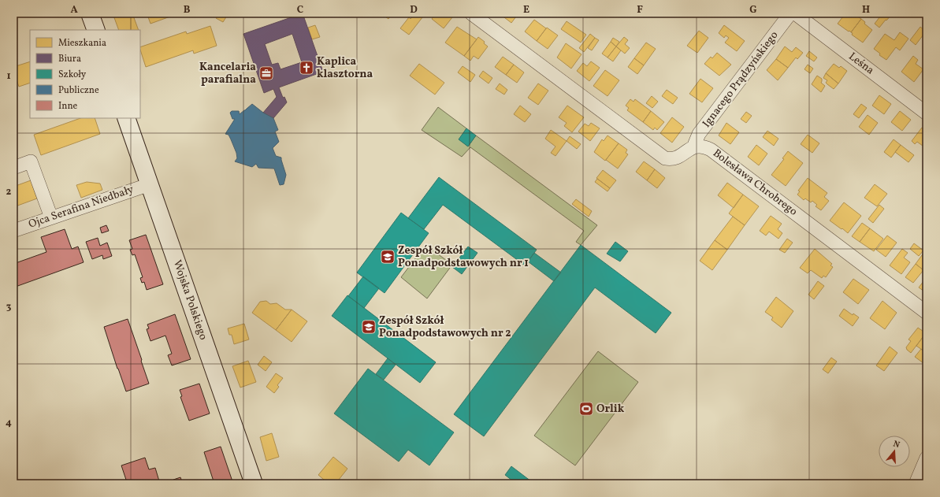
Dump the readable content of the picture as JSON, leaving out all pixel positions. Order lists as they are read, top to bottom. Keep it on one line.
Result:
{"streets":{"main road":["Wojska Polskiego"],"street":["Leśna","Ignacego Prądzyńskiego","Bolesława Chrobrego","Ojca Serafina Niedbały"]},"crossings":[["Ignacego Prądzyńskiego","Bolesława Chrobrego"],["Ojca Serafina Niedbały","Wojska Polskiego"]],"places":{"church":["Kaplica klasztorna"],"office":["Kancelaria parafialna"],"school or university":["Zespół Szkół Ponadpodstawowych nr 1","Zespół Szkół Ponadpodstawowych nr 2"],"sports":["Orlik"]},"legend":["Mieszkania","Biura","Szkoły","Publiczne","Inne"],"north":"top","grid":{"columns":["A","B","C","D","E","F","G","H"],"rows":["1","2","3","4"]}}
